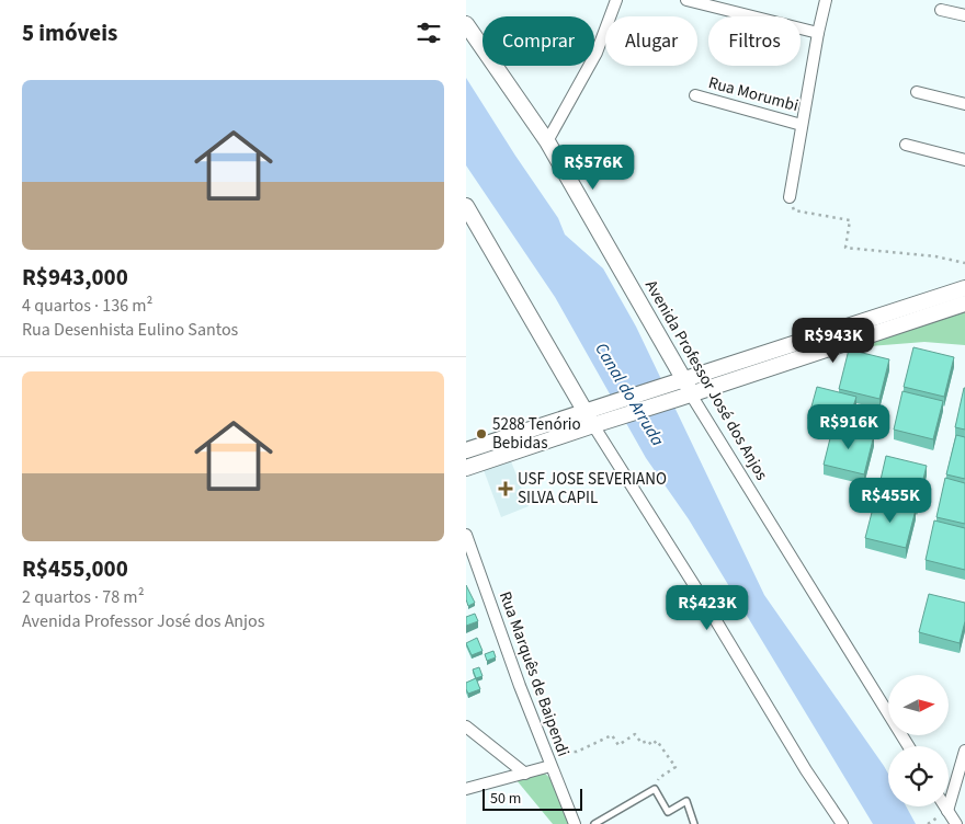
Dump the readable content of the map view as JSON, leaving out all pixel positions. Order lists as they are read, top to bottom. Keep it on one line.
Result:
{"streets":{"main road":["Avenida Professor José dos Anjos"],"street":["Rua Morumbi","Rua Marquês de Baipendi"]},"water":["Canal do Arruda"],"places":{"other":["5288 Tenório Bebidas"],"health":["USF JOSE SEVERIANO SILVA CAPIL"]},"scale_bar":"50 m","north":"right","page":{"heading":"5 imóveis","chip":["Comprar","Alugar","Filtros"],"list":[{"name":"R$943,000","note":"4 quartos · 136 m² · Rua Desenhista Eulino Santos"},{"name":"R$455,000","note":"2 quartos · 78 m² · Avenida Professor José dos Anjos"}],"price":["R$576K","R$943K","R$916K","R$455K","R$423K"],"scale":"50 m"}}
